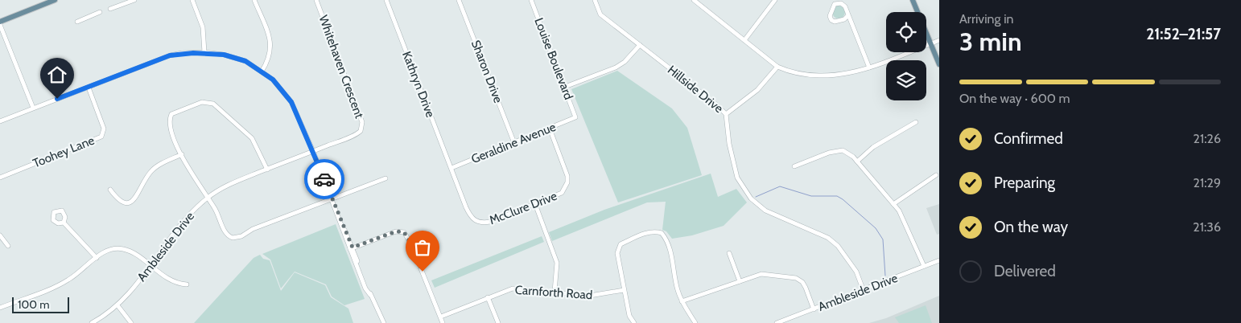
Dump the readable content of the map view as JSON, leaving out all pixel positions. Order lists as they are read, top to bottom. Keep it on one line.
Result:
{"streets":{"street":["Louise Boulevard","Whitehaven Crescent","Sharon Drive","Kathryn Drive","Hillside Drive","Geraldine Avenue","Toohey Lane","McClure Drive","Ambleside Drive","Carnforth Road"]},"crossings":[["Louise Boulevard","Geraldine Avenue"],["Whitehaven Crescent","Ambleside Drive"],["Sharon Drive","Geraldine Avenue"],["Kathryn Drive","Geraldine Avenue"],["Kathryn Drive","McClure Drive"],["Hillside Drive","Ambleside Drive"],["Geraldine Avenue","McClure Drive"]],"scale_bar":"100 m","page":{"heading":["3 min","Arriving in","21:52–21:57"],"bar":"On the way · 600 m","list":[["Confirmed","21:26"],["Preparing","21:29"],["On the way","21:36"],"Delivered"],"scale":"100 m"}}
